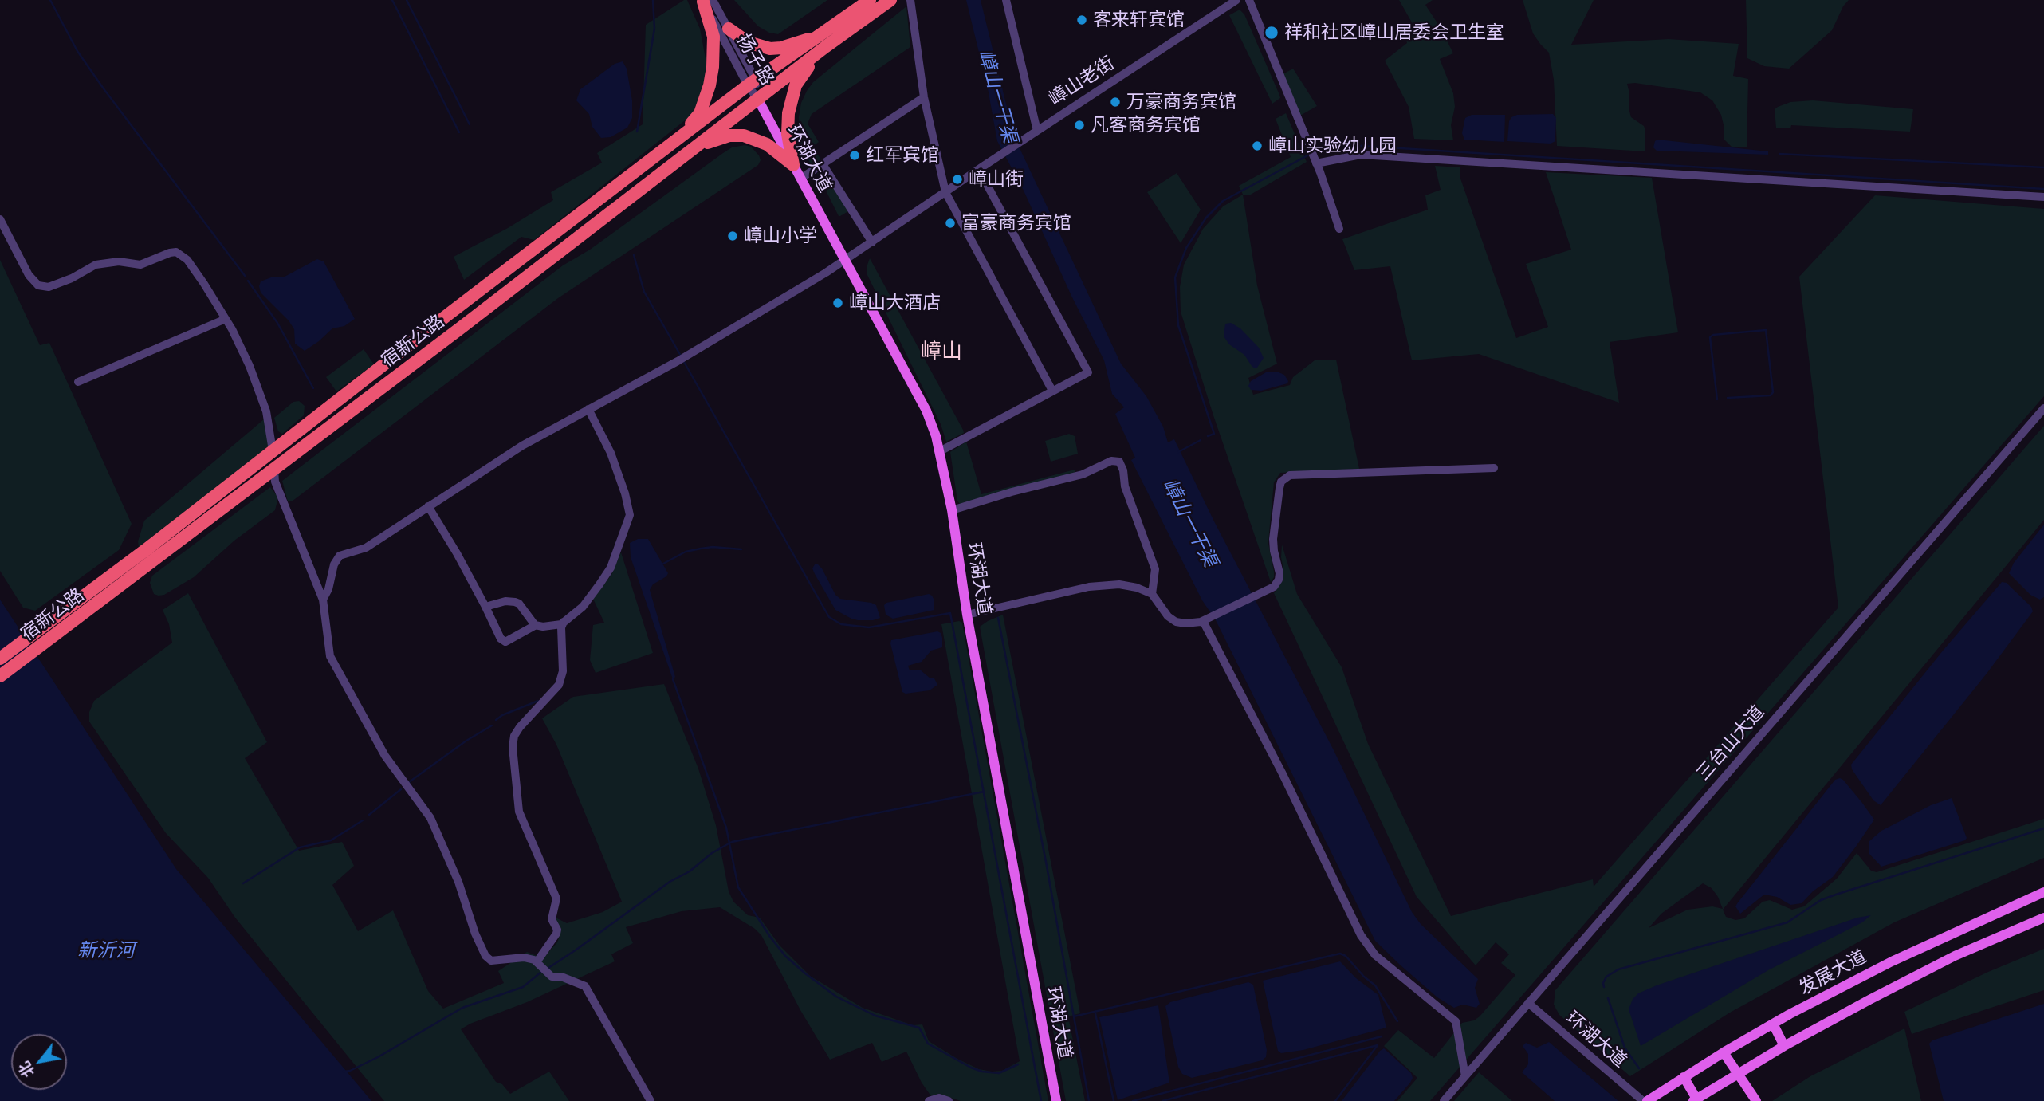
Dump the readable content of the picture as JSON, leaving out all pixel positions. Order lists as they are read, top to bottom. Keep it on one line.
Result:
{"streets":{"highway":["宿新公路"],"main road":["环湖大道","发展大道"],"street":["扬子路","嶂山老街","三台山大道"]},"crossings":[["扬子路","环湖大道"],["嶂山老街","环湖大道"],["环湖大道","三台山大道"],["环湖大道","发展大道"]],"districts":["嶂山"],"water":["嶂山一干渠","新沂河"],"places":["客来轩宾馆","祥和社区嶂山居委会卫生室","万豪商务宾馆","凡客商务宾馆","嶂山实验幼儿园","红军宾馆","嶂山街","富豪商务宾馆","嶂山小学","嶂山大酒店"],"north":"bottom left"}
